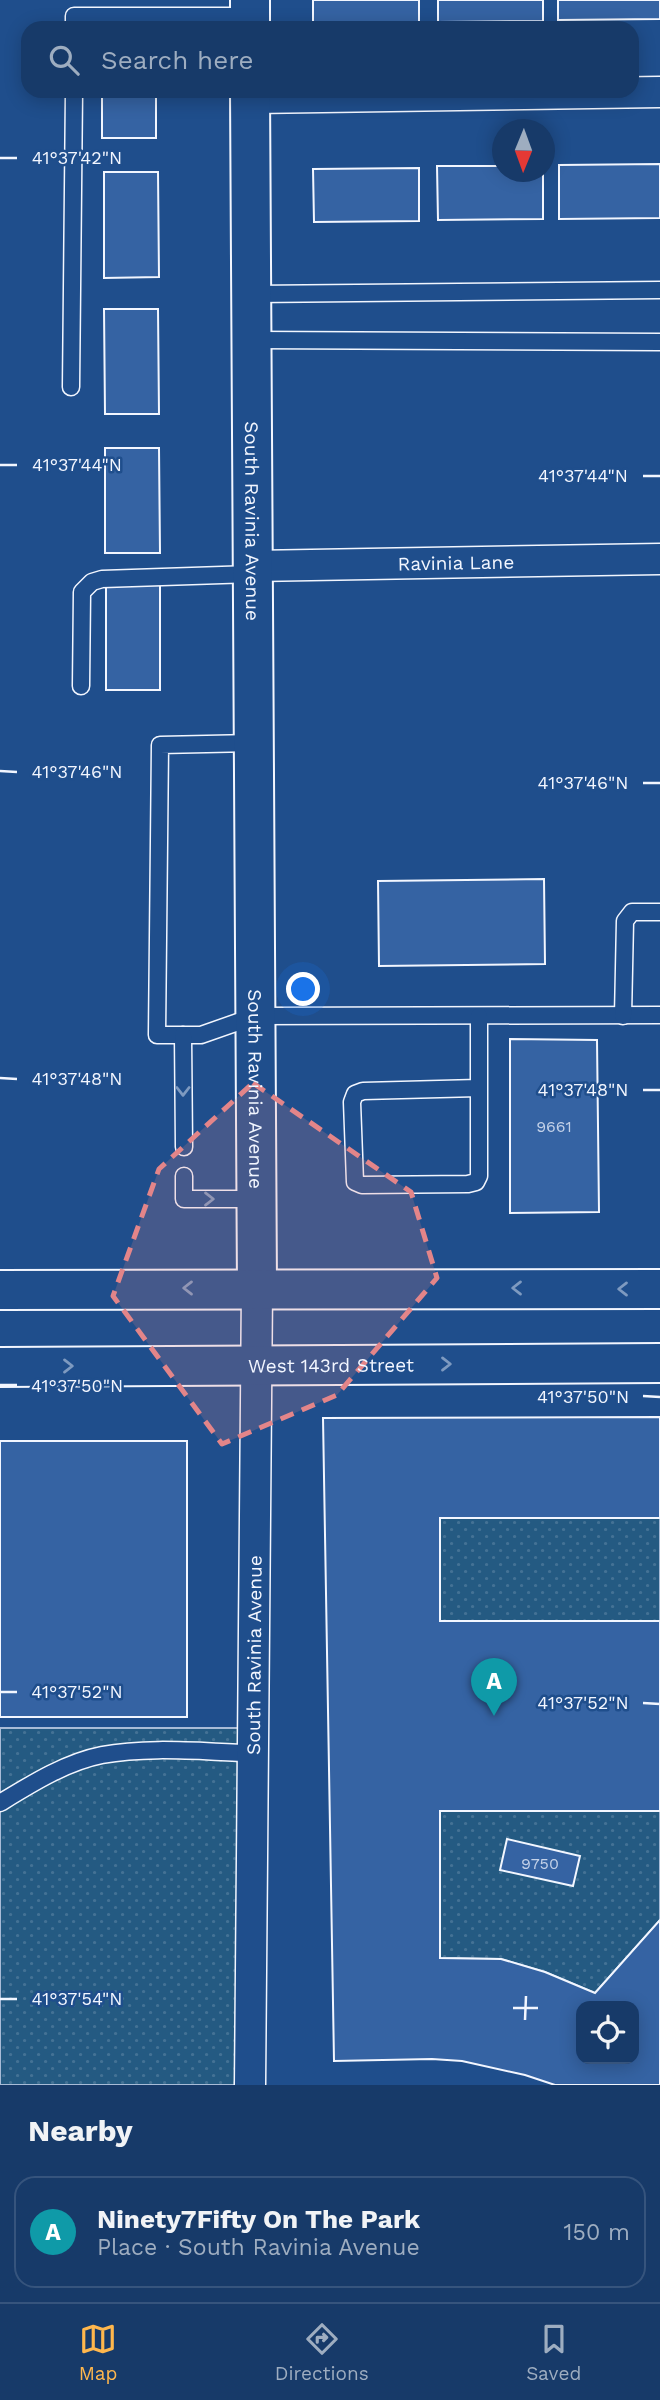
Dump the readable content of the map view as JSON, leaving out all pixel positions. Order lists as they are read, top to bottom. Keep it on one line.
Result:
{"streets":{"main road":["South Ravinia Avenue","West 143rd Street"],"street":["Ravinia Lane"]},"crossings":[["South Ravinia Avenue","Ravinia Lane"],["South Ravinia Avenue","West 143rd Street"]],"house_numbers":["9661","9750"],"north":"bottom","page":{"search":"Search here","pins":"A","heading":"Nearby","list":[{"mark":"A","name":"Ninety7Fifty On The Park","note":"Place · South Ravinia Avenue","value":"150 m"}],"nav":["Map","Directions","Saved"]},"coordinates":["41°37'42\"N","41°37'44\"N","41°37'46\"N","41°37'48\"N","41°37'50\"N","41°37'52\"N","41°37'54\"N"]}
